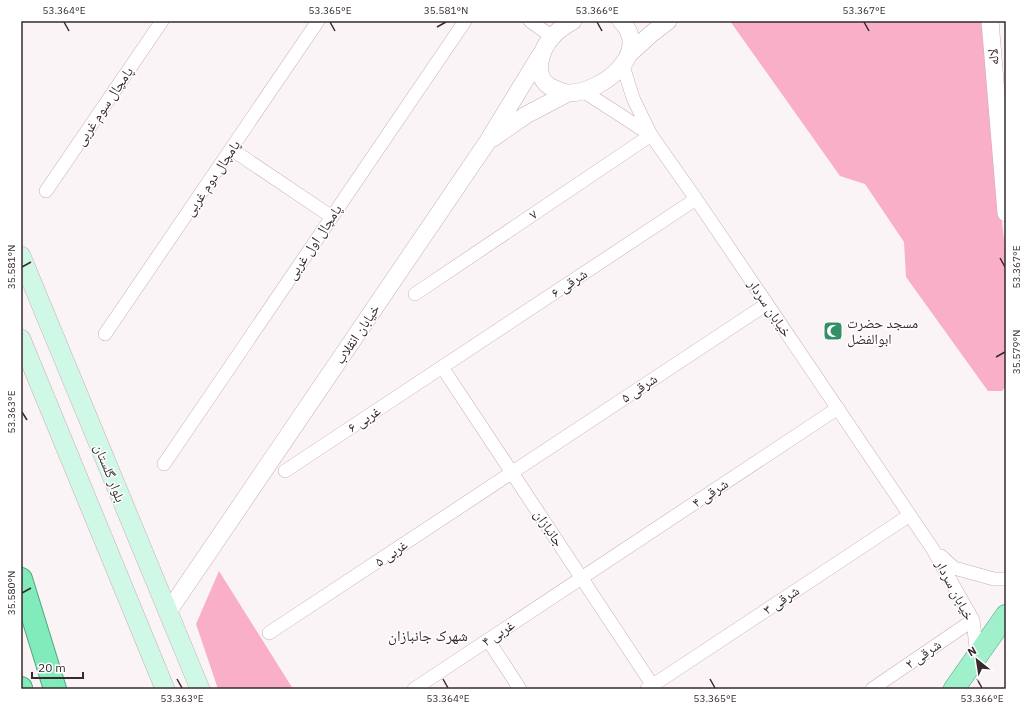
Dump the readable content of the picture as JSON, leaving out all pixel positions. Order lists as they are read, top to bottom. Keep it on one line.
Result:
{"streets":{"main road":["بلوار گلستان"],"street":["لاله","پامچال سوم غربی","پامچال دوم غربی","۷","پامچال اول غربی","۶ شرقی","خیابان سردار","خیابان انقلاب","۵ شرقی","۶ غربی","۴ شرقی","جانبازان","۵ غربی","۳ شرقی","۴ غربی","۲ شرقی"]},"crossings":[["۷","خیابان سردار"],["۶ شرقی","خیابان سردار"],["۶ شرقی","۶ غربی"],["۶ شرقی","جانبازان"],["خیابان سردار","۵ شرقی"],["خیابان سردار","۴ شرقی"],["خیابان سردار","۳ شرقی"],["خیابان سردار","۲ شرقی"],["خیابان انقلاب","بلوار گلستان"],["۵ شرقی","جانبازان"],["۵ شرقی","۵ غربی"],["۶ غربی","جانبازان"],["۴ شرقی","جانبازان"],["۴ شرقی","۴ غربی"],["جانبازان","۵ غربی"],["جانبازان","۳ شرقی"],["جانبازان","۴ غربی"]],"districts":["شهرک جانبازان"],"places":{"mosque":["مسجد حضرت ابوالفضل"]},"scale_bar":"20 m","north":"top left","coordinates":["53.364°E","53.365°E","35.581°N","53.366°E","53.367°E","35.579°N","53.363°E","35.580°N"]}
